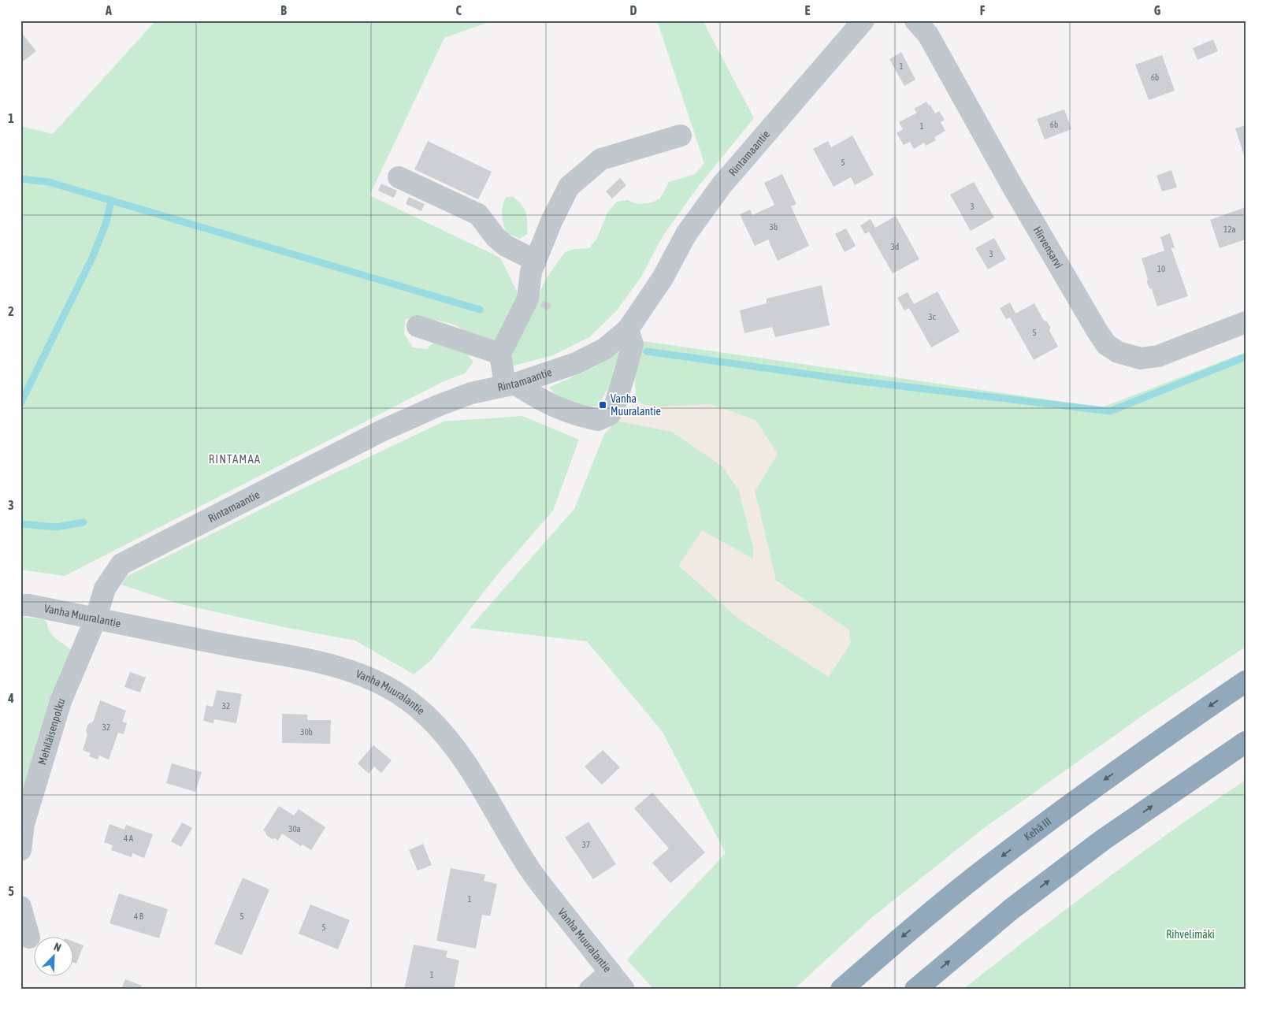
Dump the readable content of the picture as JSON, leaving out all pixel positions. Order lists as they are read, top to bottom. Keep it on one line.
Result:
{"streets":{"highway":["Kehä III"],"street":["Rintamaantie","Hirvensarvi","Vanha Muuralantie","Mehiläisenpolku"]},"crossings":[["Rintamaantie","Vanha Muuralantie"],["Rintamaantie","Mehiläisenpolku"],["Vanha Muuralantie","Mehiläisenpolku"]],"districts":["RINTAMAA"],"parks":["Rihvelimäki"],"places":{"transit":["Vanha Muuralantie"]},"house_numbers":["1","6b","6b","1","5","3","3b","12a","3d","3","10","3c","5","32","32","30b","30a","4 A","37","1","4 B","5","5","1"],"north":"top right","grid":{"columns":["A","B","C","D","E","F","G"],"rows":["1","2","3","4","5"]}}
